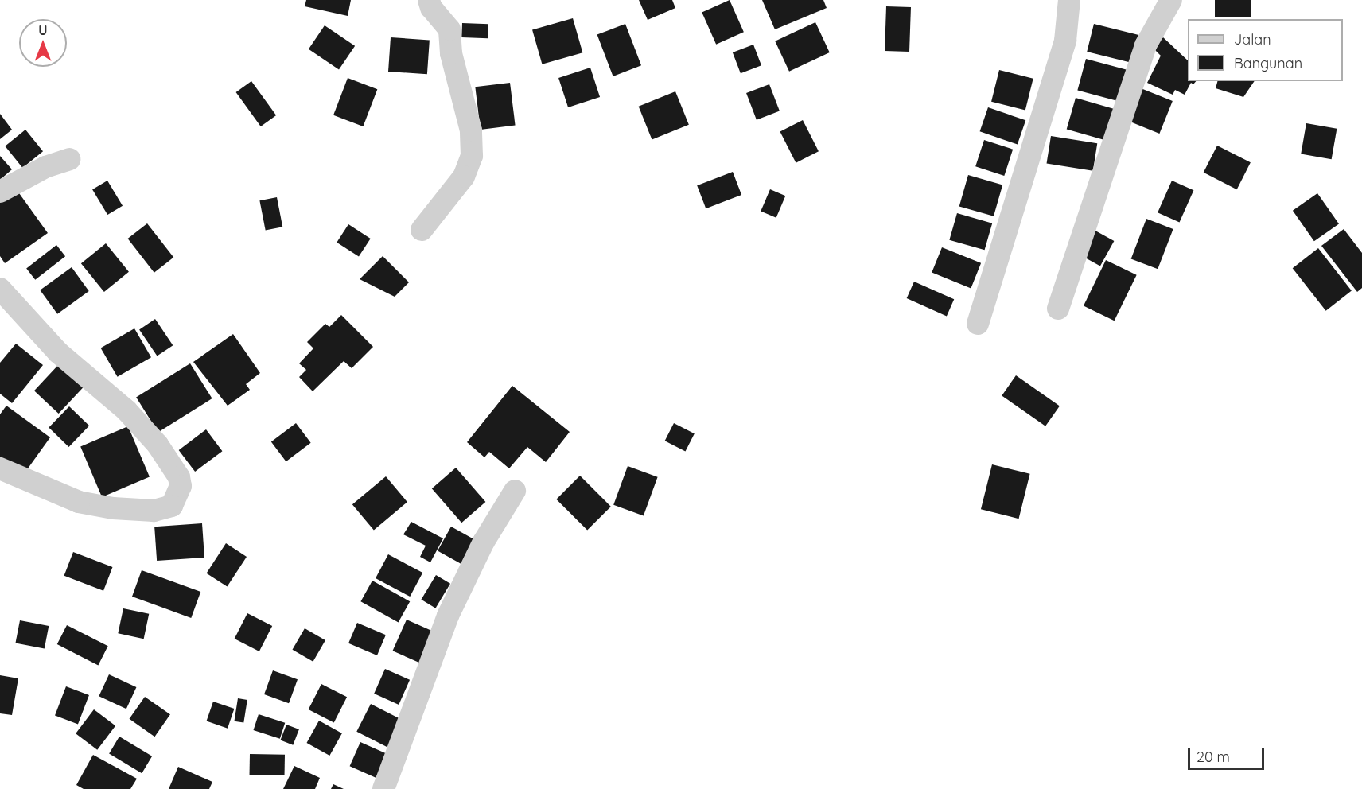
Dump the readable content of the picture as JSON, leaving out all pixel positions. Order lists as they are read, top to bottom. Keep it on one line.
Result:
{"legend":["Jalan","Bangunan"],"scale_bar":"20 m","north":"top"}
